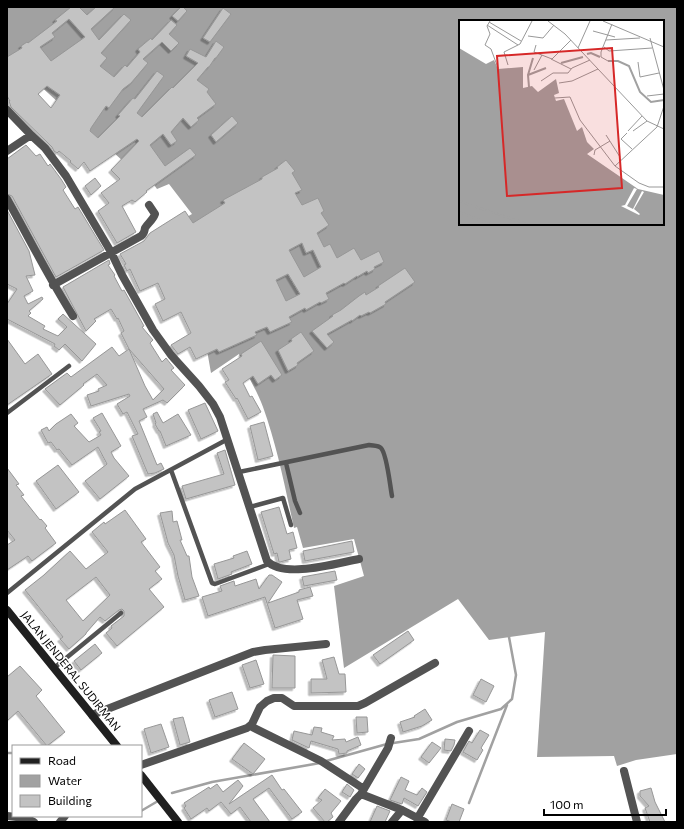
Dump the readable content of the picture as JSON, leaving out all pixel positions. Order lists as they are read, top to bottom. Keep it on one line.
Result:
{"streets":{"main road":["JALAN JENDERAL SUDIRMAN"]},"legend":["Road","Water","Building"],"scale_bar":"100 m"}
